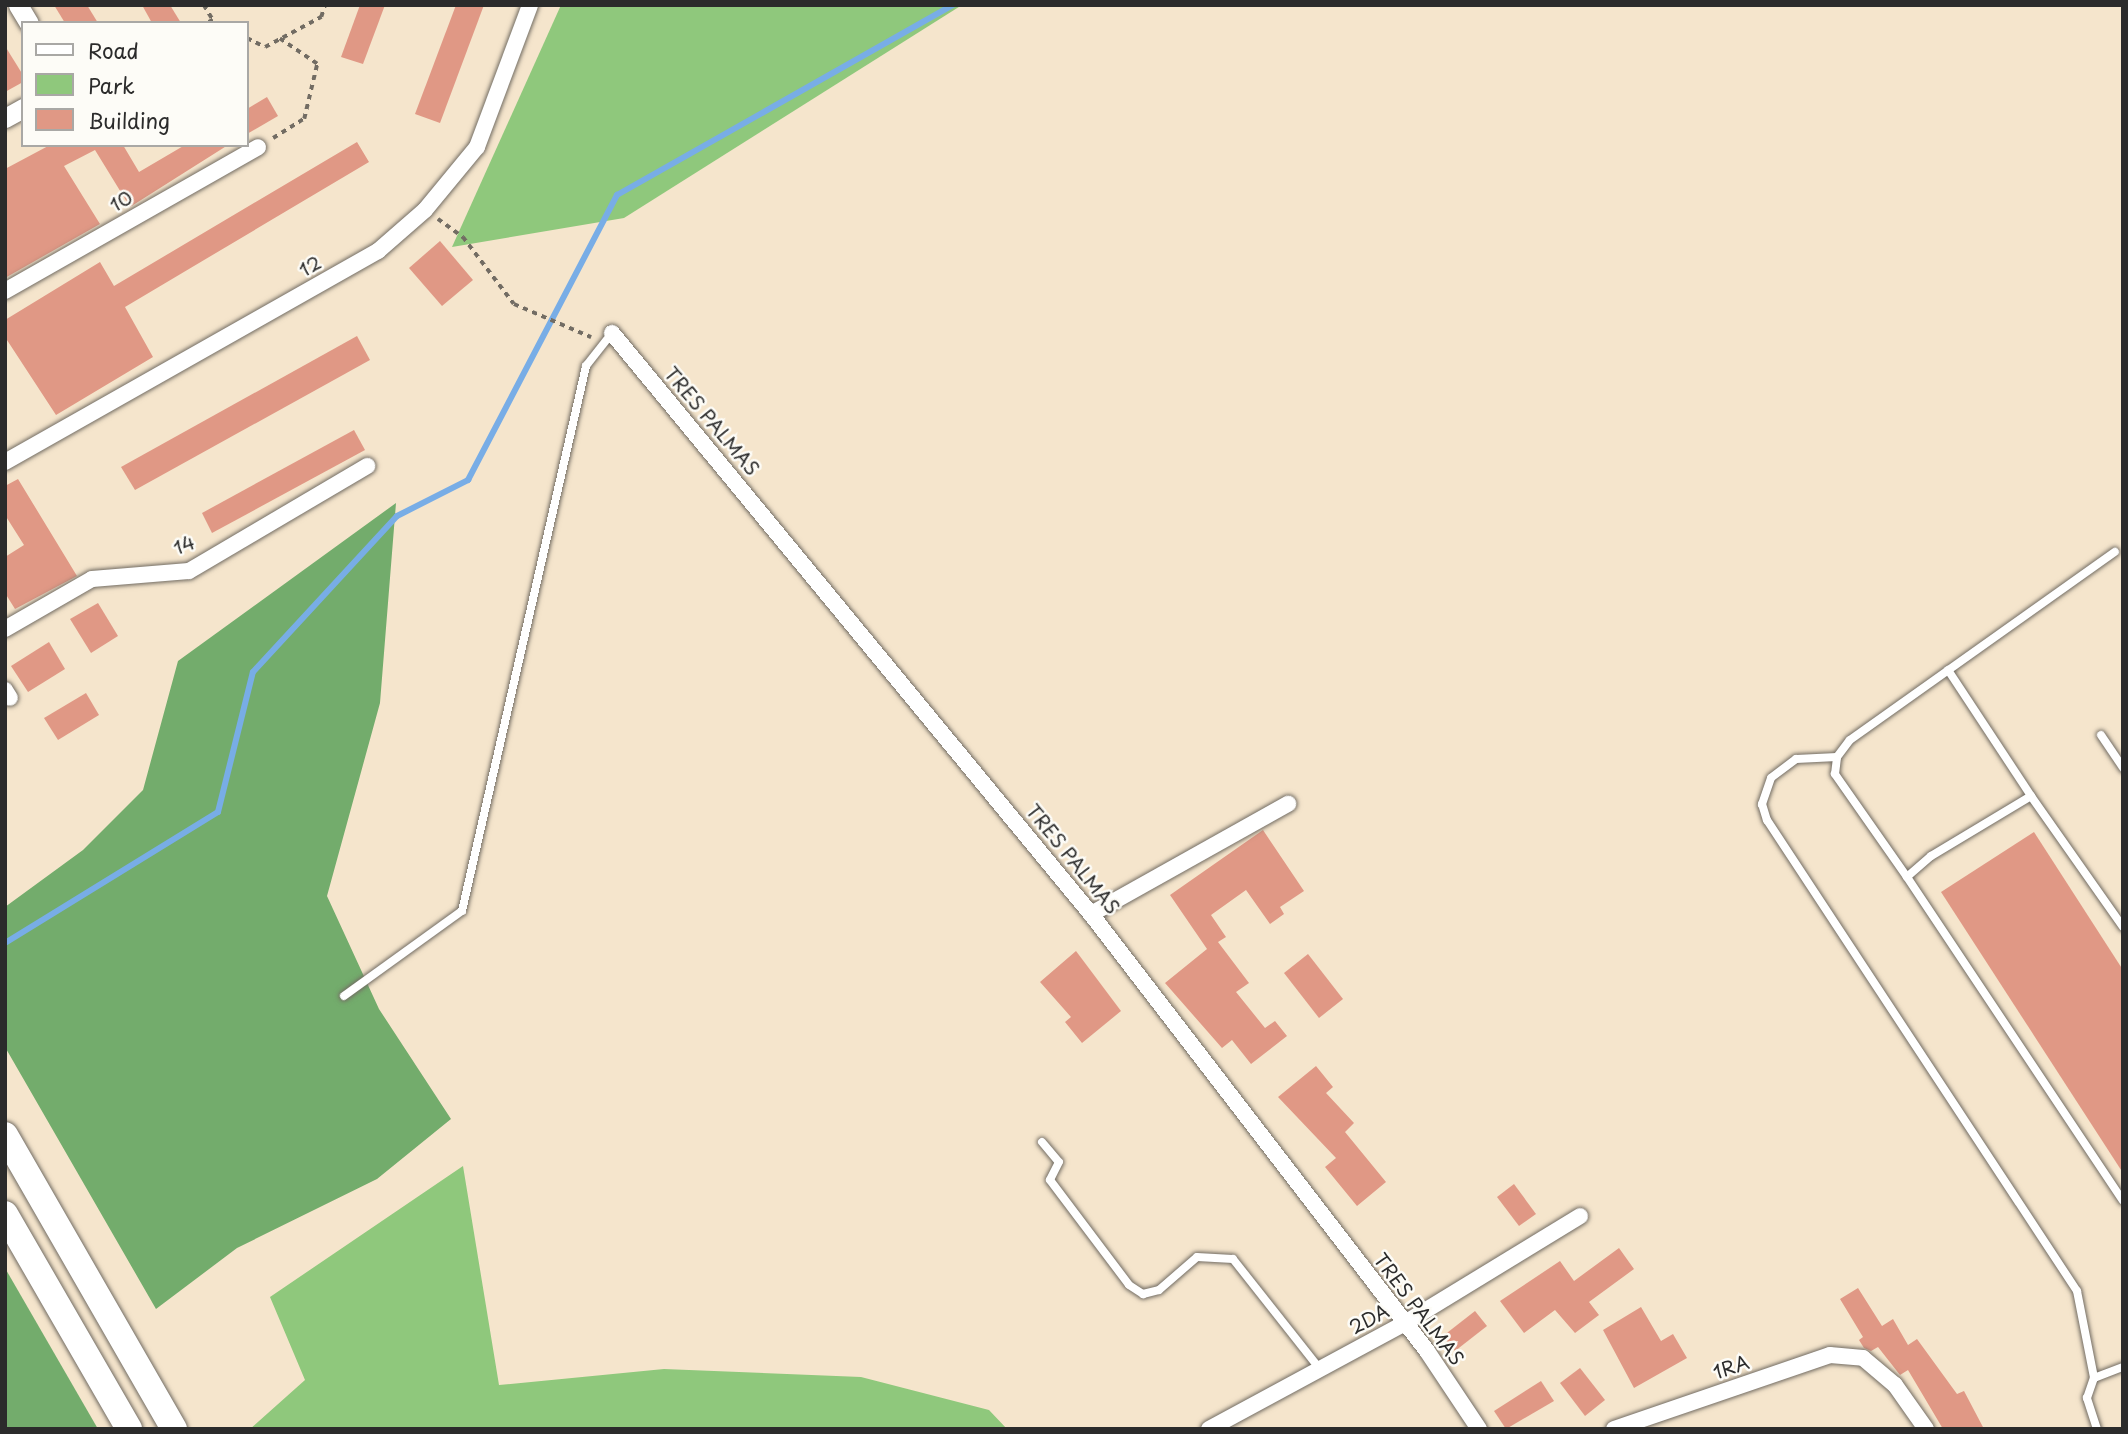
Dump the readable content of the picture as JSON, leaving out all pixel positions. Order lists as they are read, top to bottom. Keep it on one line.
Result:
{"streets":{"street":["10","12","TRES PALMAS","14","2DA","1RA"]},"crossings":[["TRES PALMAS","2DA"]],"legend":["Road","Park","Building"]}
